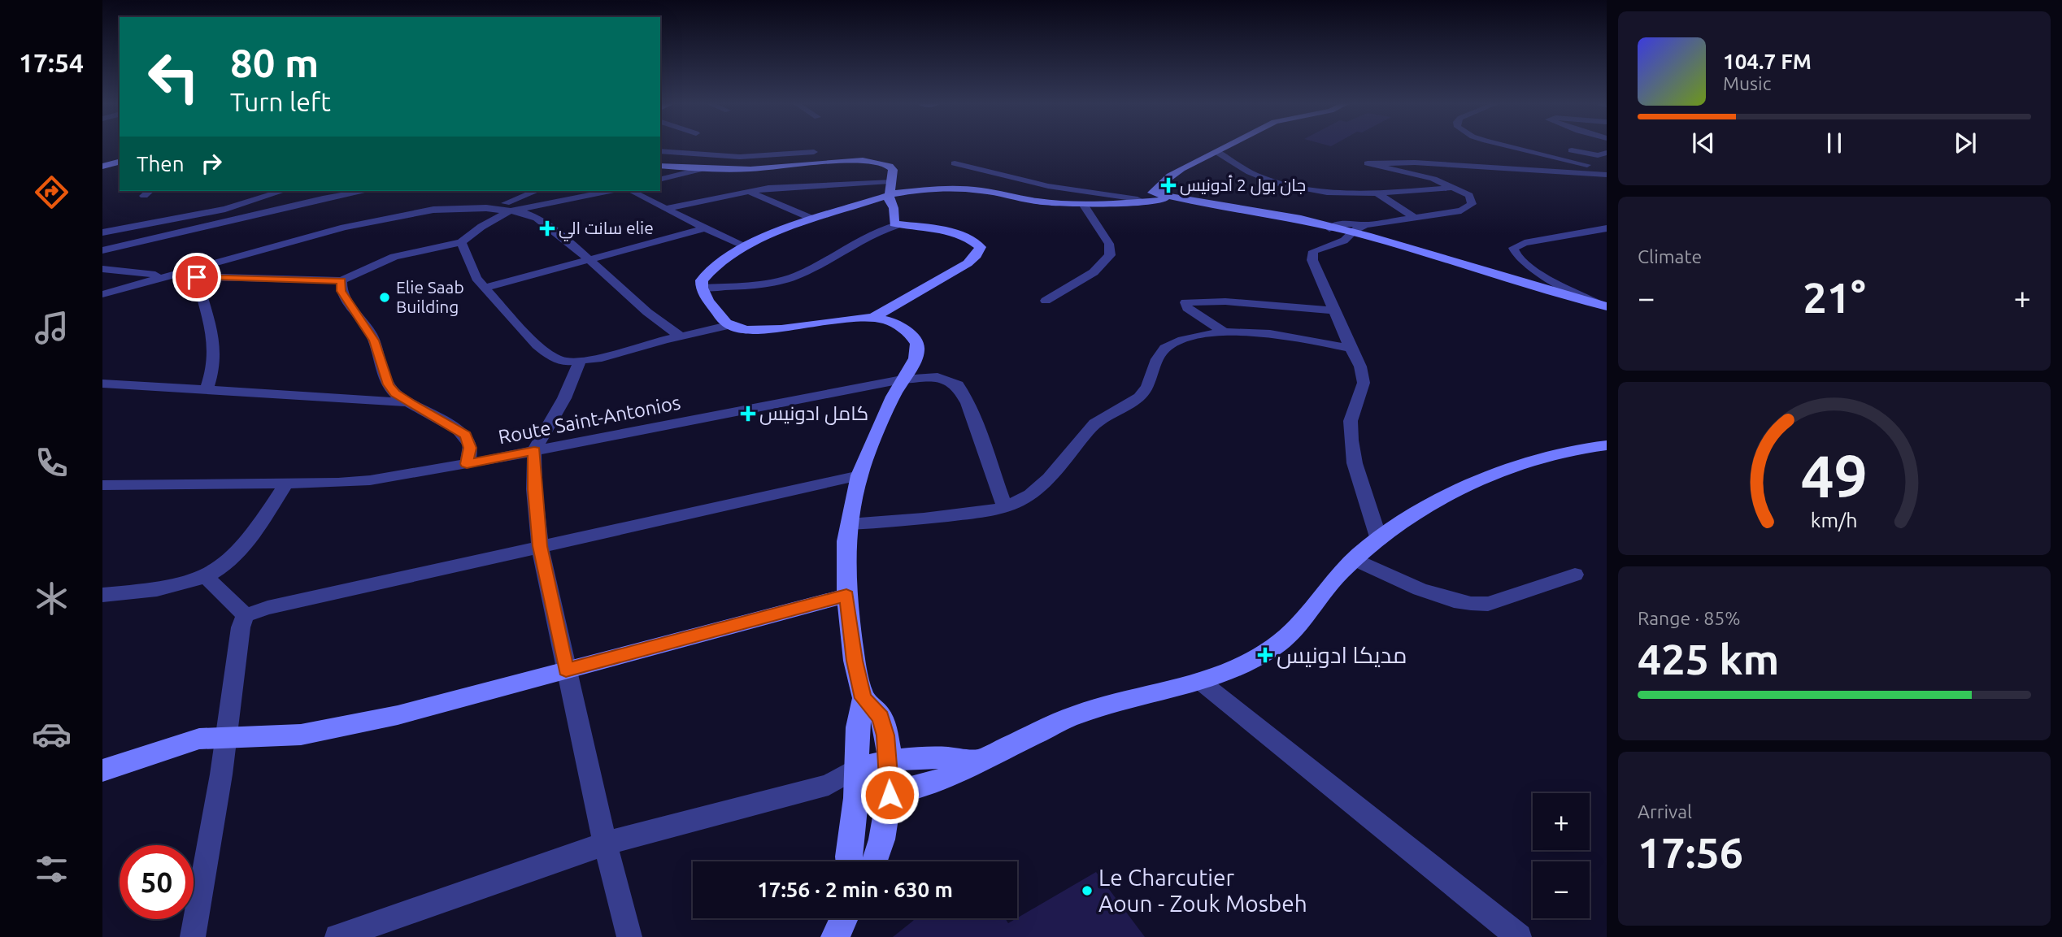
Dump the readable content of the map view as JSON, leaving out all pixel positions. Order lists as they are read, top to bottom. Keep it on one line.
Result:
{"streets":{"street":["Route Saint-Antonios"]},"places":{"health":["جان بول 2 أدونيس","سانت الي elie","كامل ادونيس","مديكا ادونيس"],"other":["Elie Saab Building","Le Charcutier Aoun - Zouk Mosbeh"]},"page":{"tabs":"17:54","turn":["80 m","Turn left"],"song":["104.7 FM","Music"],"then":"Then","tile":["Climate",["Range · 85%","425 km"],["Arrival","17:56"]],"heat":["−","21°","+"],"map_buttons":["+","−"],"limit":"50","trip":"17:56 · 2 min · 630 m","gauge":["49","km/h"]}}
